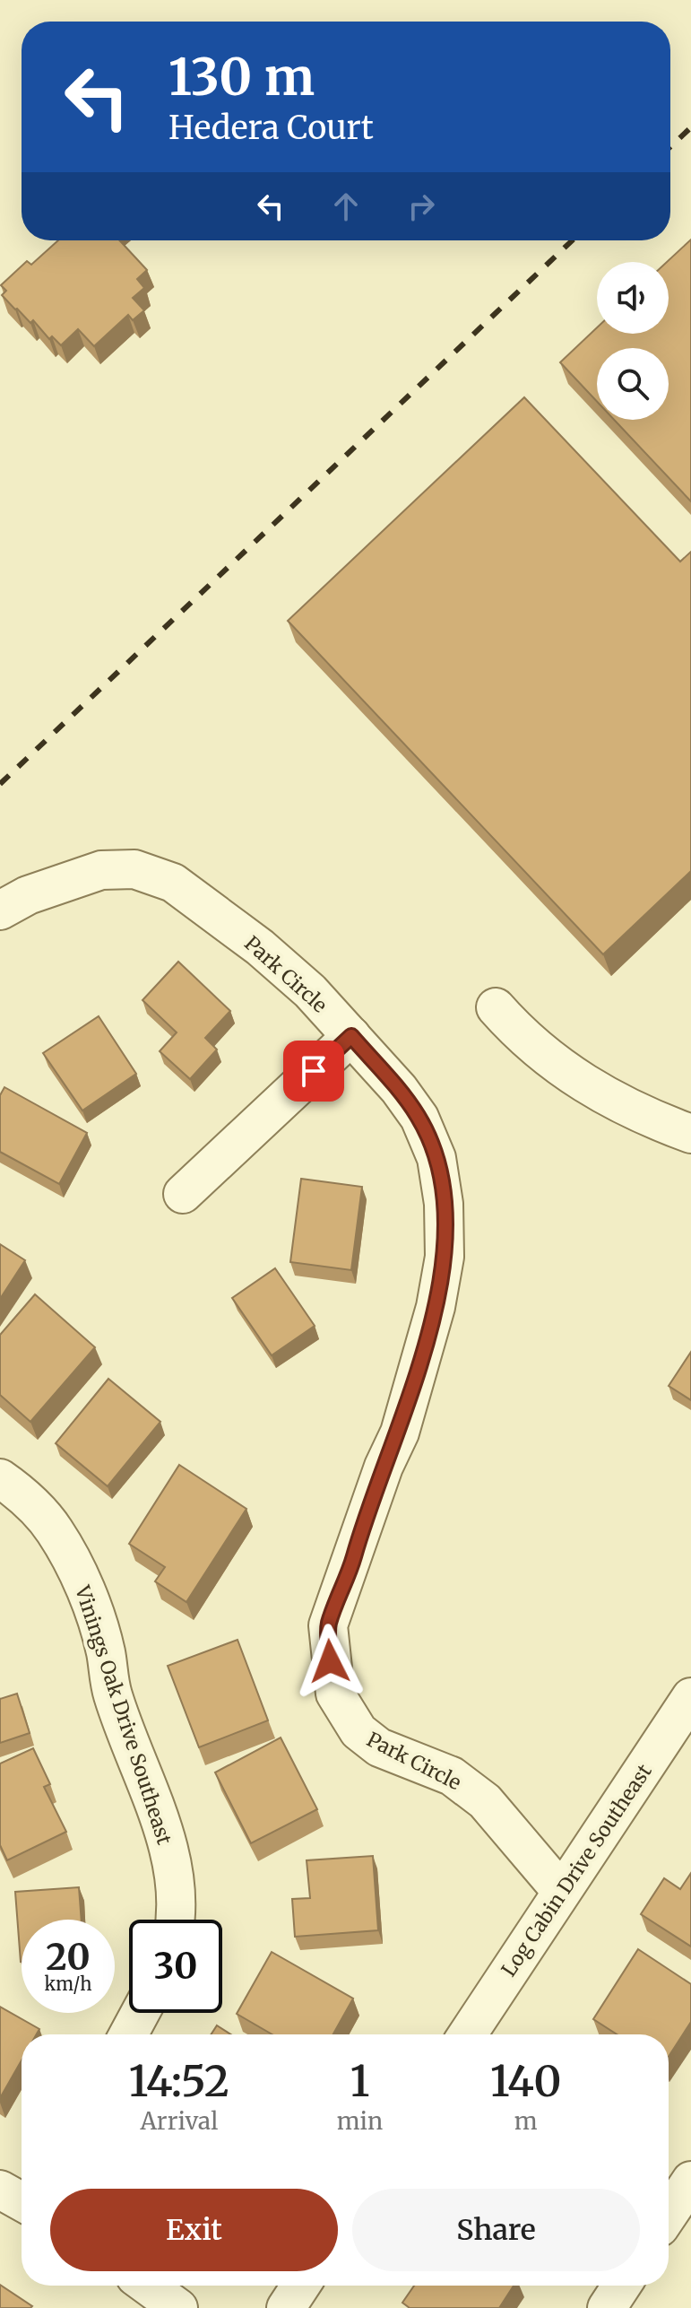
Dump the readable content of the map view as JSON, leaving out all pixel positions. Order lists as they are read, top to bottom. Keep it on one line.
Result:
{"streets":{"street":["Park Circle","Vinings Oak Drive Southeast","Log Cabin Drive Southeast"]},"crossings":[["Park Circle","Log Cabin Drive Southeast"]],"page":{"turn":["130 m","Hedera Court"],"speed":"20 km/h","limit":"30","eta":["14:52","Arrival","1","min","140","m"],"buttons":["Exit","Share"]}}
